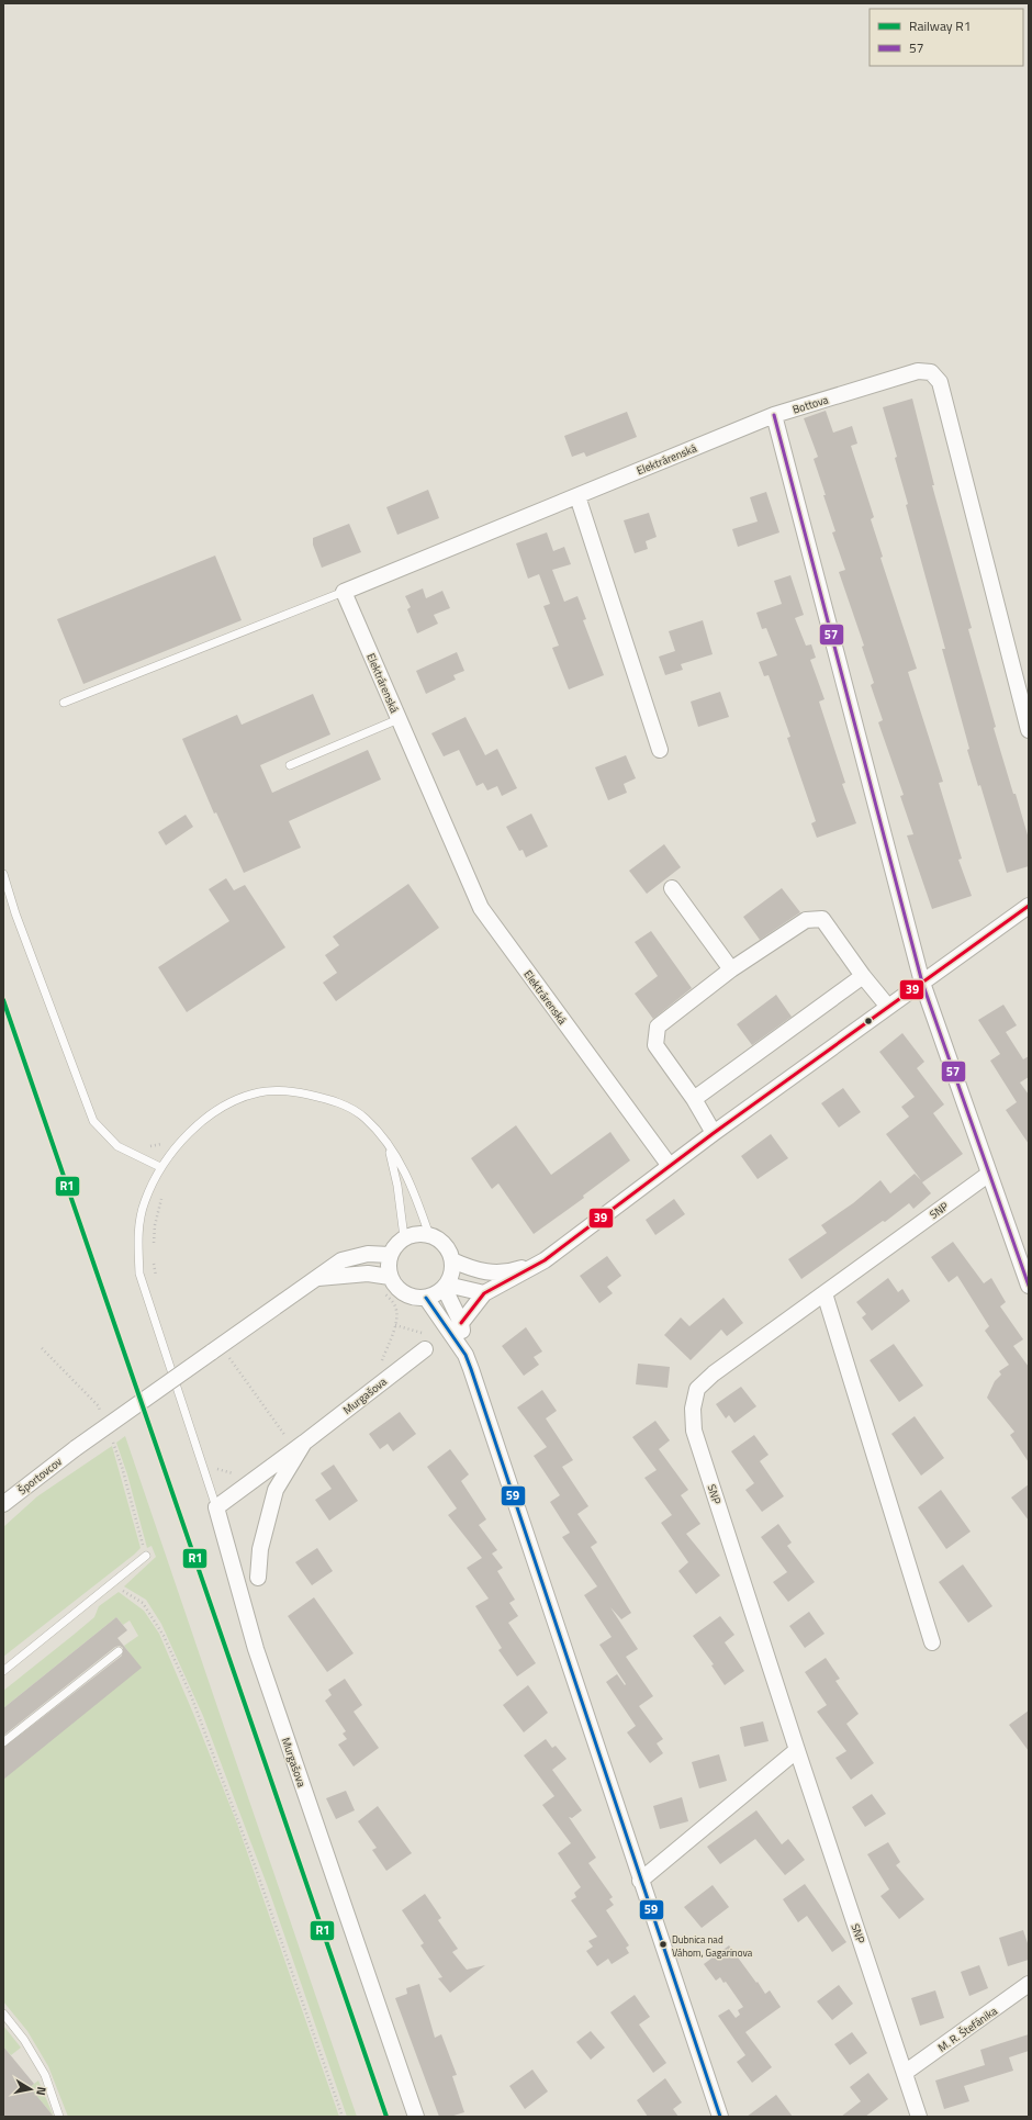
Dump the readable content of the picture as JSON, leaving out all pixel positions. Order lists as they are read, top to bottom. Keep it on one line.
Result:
{"streets":{"street":["Bottova","Elektrárenská","SNP","Murgašova","Športovcov","M. R. Štefánika"]},"crossings":[["Bottova","Elektrárenská"],["SNP","M. R. Štefánika"]],"places":["Dubnica nad Váhom, Gagarinova"],"lines":["transit line 57","transit line 39","rail line R1","transit line 59"],"legend":["Railway R1","57"],"north":"right"}
